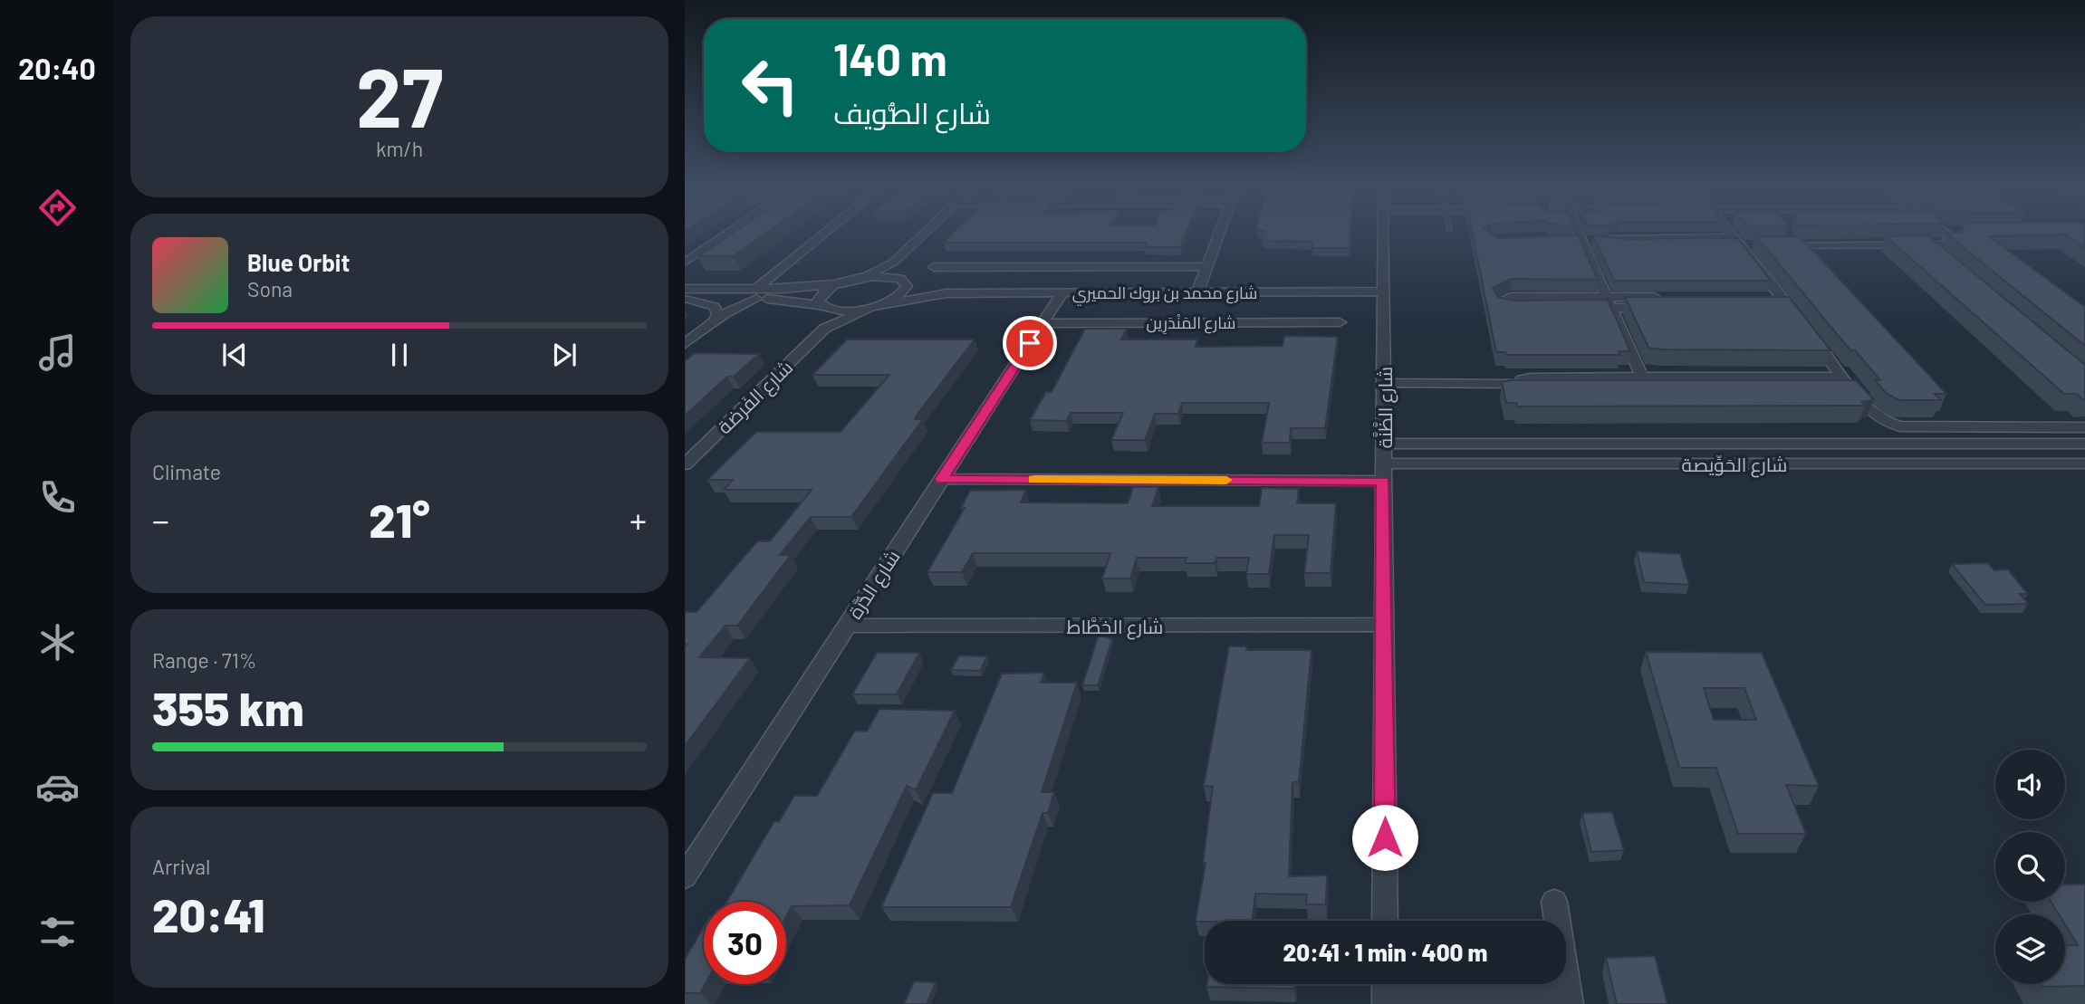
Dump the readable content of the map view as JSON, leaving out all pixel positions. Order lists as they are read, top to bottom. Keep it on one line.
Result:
{"streets":{"street":["شارع محمد بن بروك الحميري","شارع المَنْدَرِين","شارع الفَرضة","شارع الظَّنَّة","شارع الحَوِّيصة","شارع الدُّرَّة","شارع الخطَّاط"]},"crossings":[["شارع محمد بن بروك الحميري","شارع الفَرضة"],["شارع محمد بن بروك الحميري","شارع الظَّنَّة"],["شارع محمد بن بروك الحميري","شارع الدُّرَّة"],["شارع المَنْدَرِين","شارع الدُّرَّة"],["شارع الظَّنَّة","شارع الحَوِّيصة"],["شارع الظَّنَّة","شارع الخطَّاط"],["شارع الدُّرَّة","شارع الخطَّاط"]],"page":{"tabs":"20:40","tile":[["27","km/h"],"Climate",["Range · 71%","355 km"],["Arrival","20:41"]],"turn":["140 m","شارع الصُّويف"],"song":["Blue Orbit","Sona"],"heat":["−","21°","+"],"limit":"30","trip":"20:41 · 1 min · 400 m"}}
